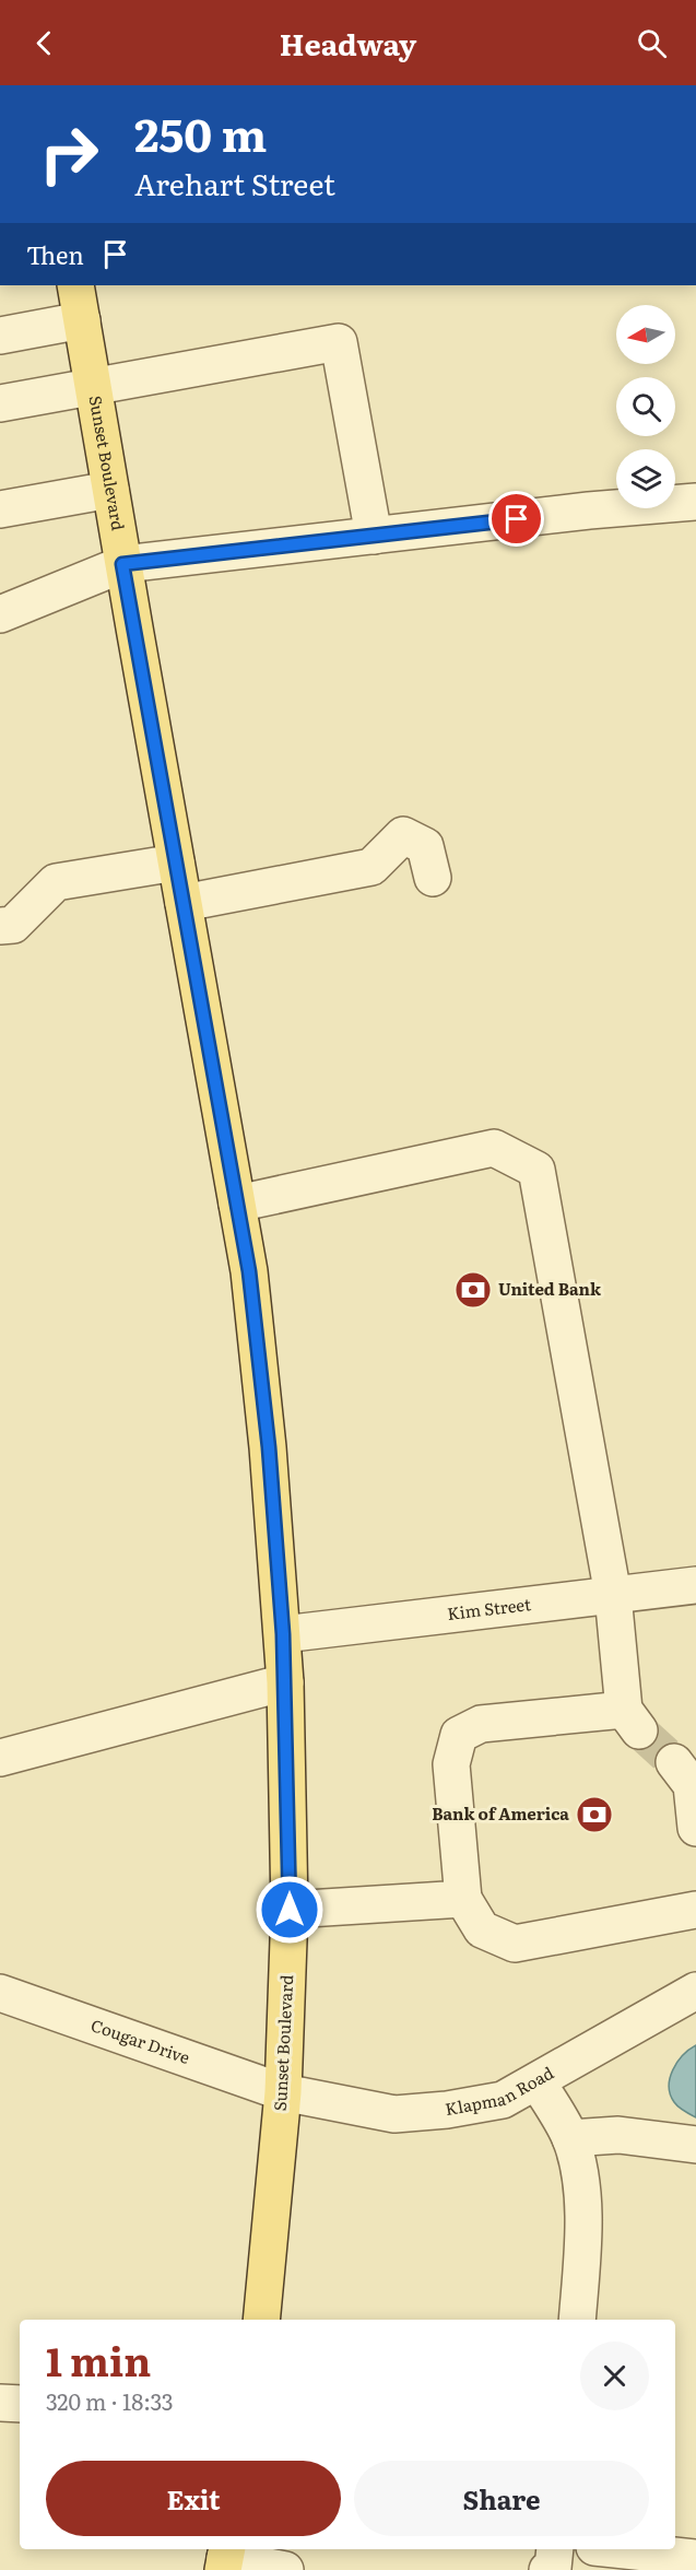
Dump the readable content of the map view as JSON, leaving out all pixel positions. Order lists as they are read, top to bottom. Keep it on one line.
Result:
{"streets":{"main road":["Sunset Boulevard"],"street":["Kim Street","Cougar Drive","Klapman Road"]},"crossings":[["Sunset Boulevard","Kim Street"],["Sunset Boulevard","Cougar Drive"],["Sunset Boulevard","Klapman Road"],["Cougar Drive","Klapman Road"]],"places":{"bank":["United Bank","Bank of America"]},"north":"left","page":{"header":"Headway","turn":["250 m","Arehart Street"],"then":"Then","heading":["1 min","320 m · 18:33"],"buttons":["Exit","Share"]}}
